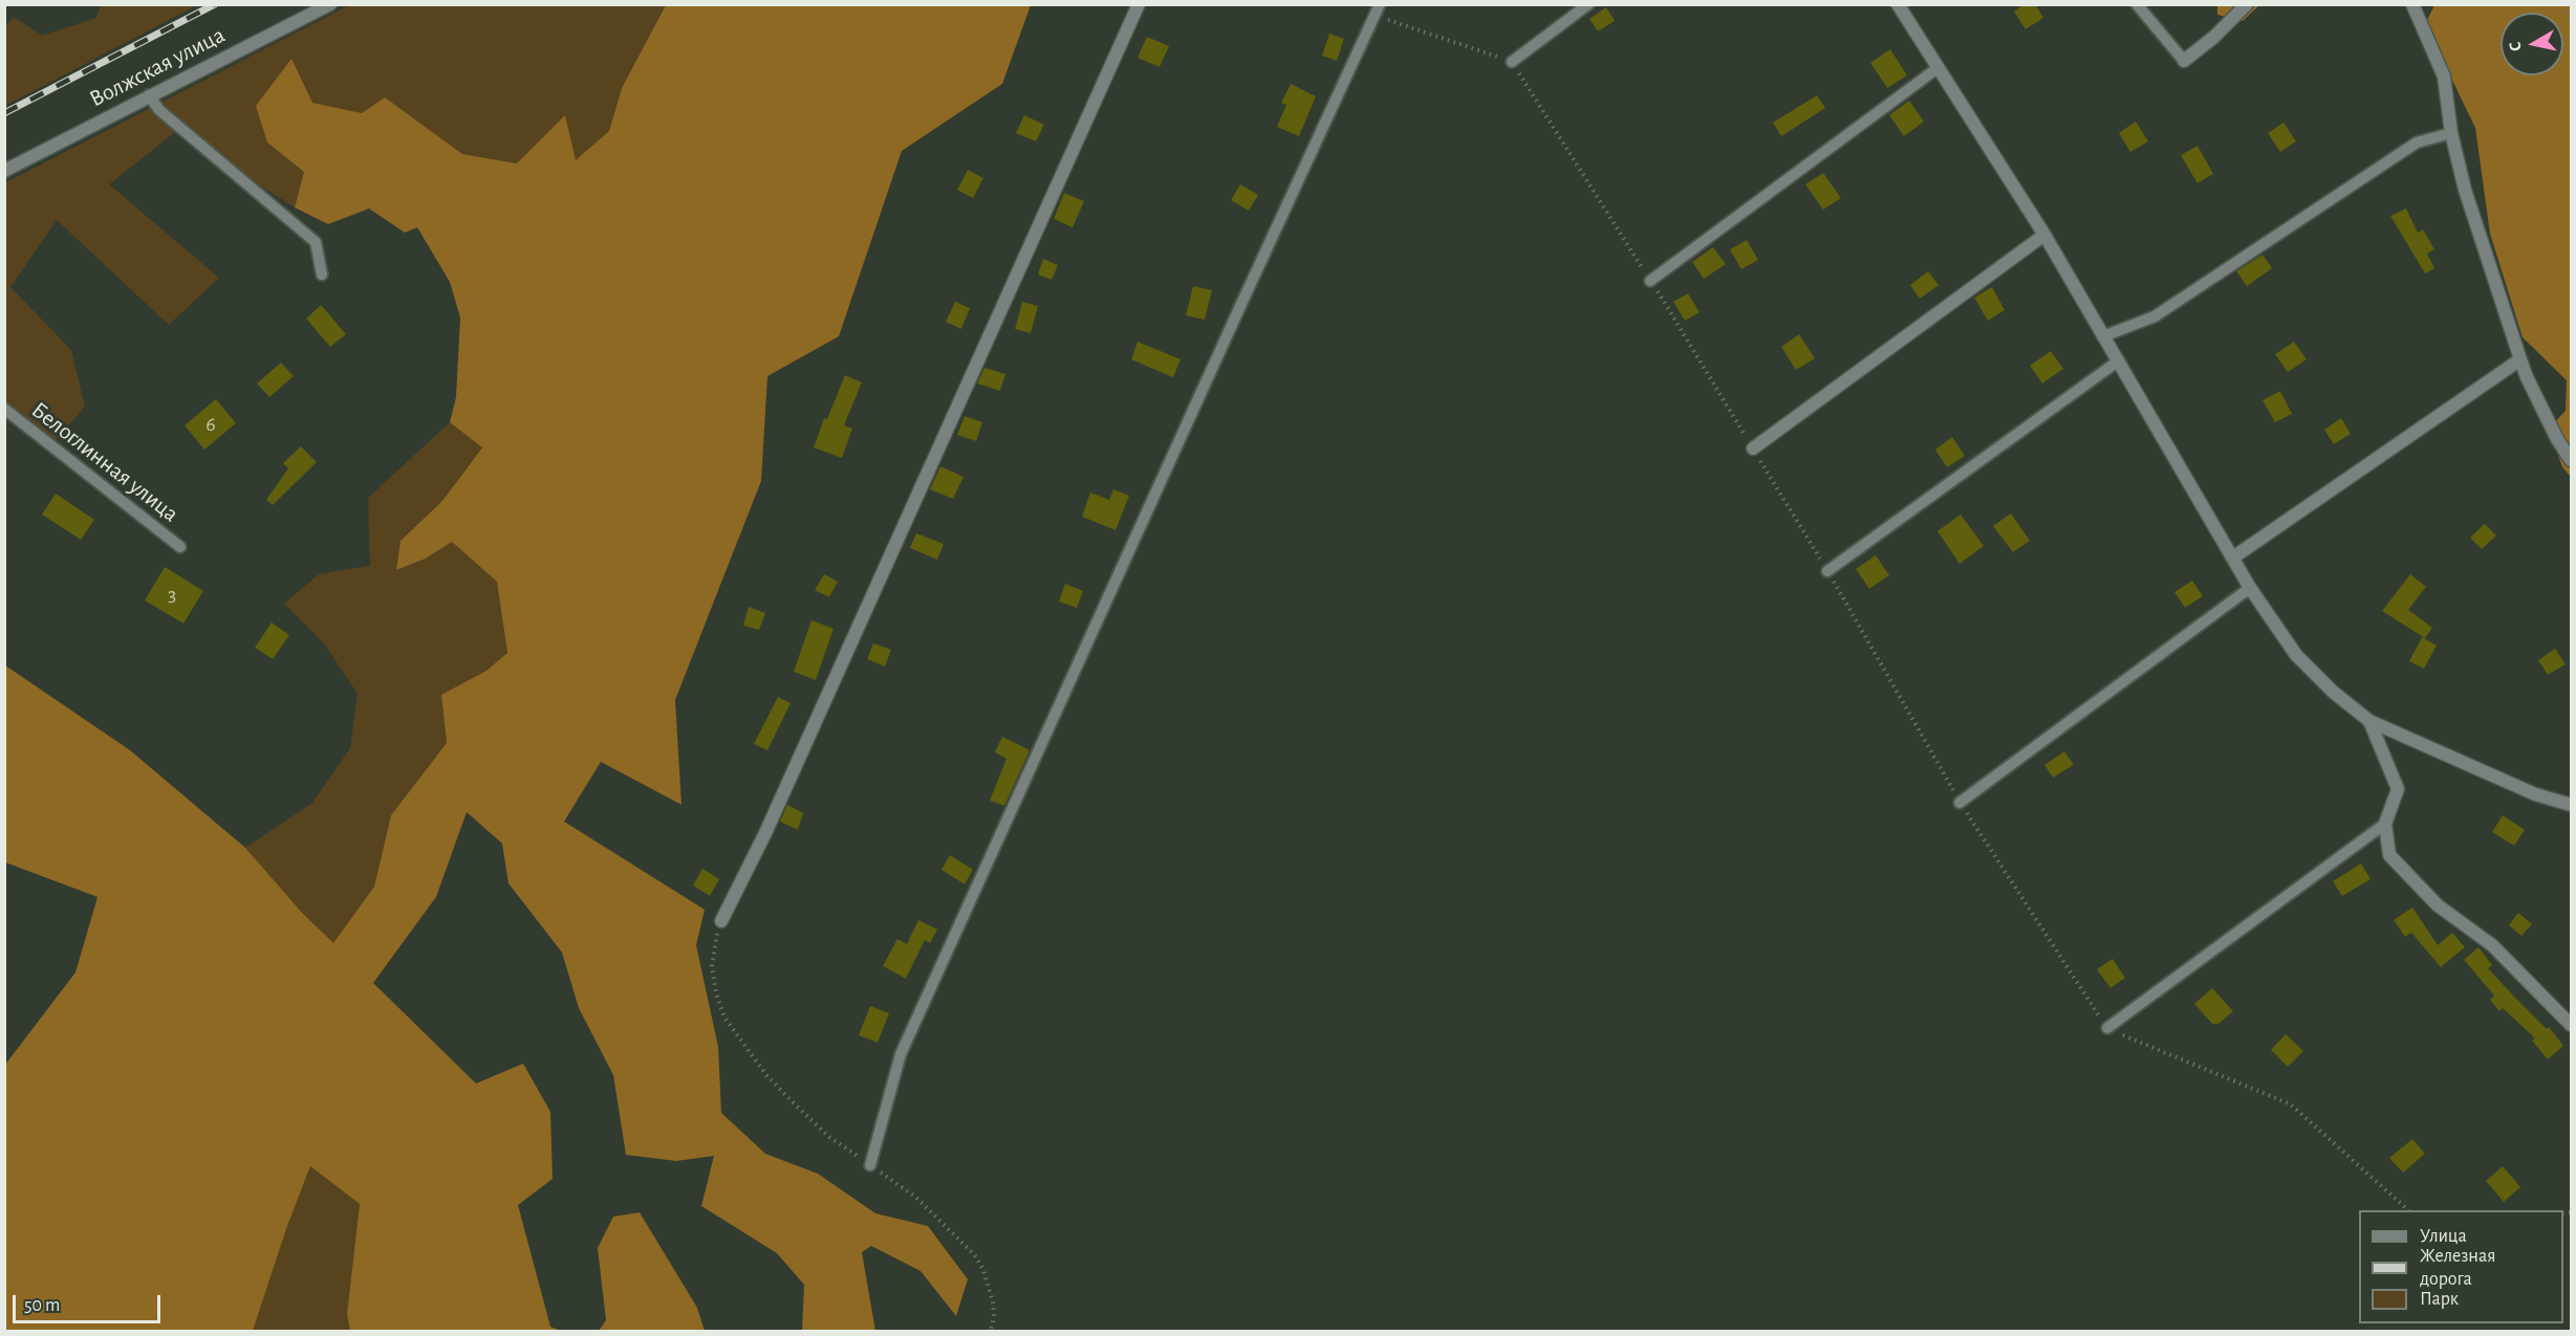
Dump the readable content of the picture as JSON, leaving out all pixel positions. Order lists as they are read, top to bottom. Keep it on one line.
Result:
{"streets":{"street":["Волжская улица"],"lane":["Белоглинная улица"]},"house_numbers":["6","3"],"legend":["Улица","Железная дорога","Парк"],"scale_bar":"50 m","north":"left"}
